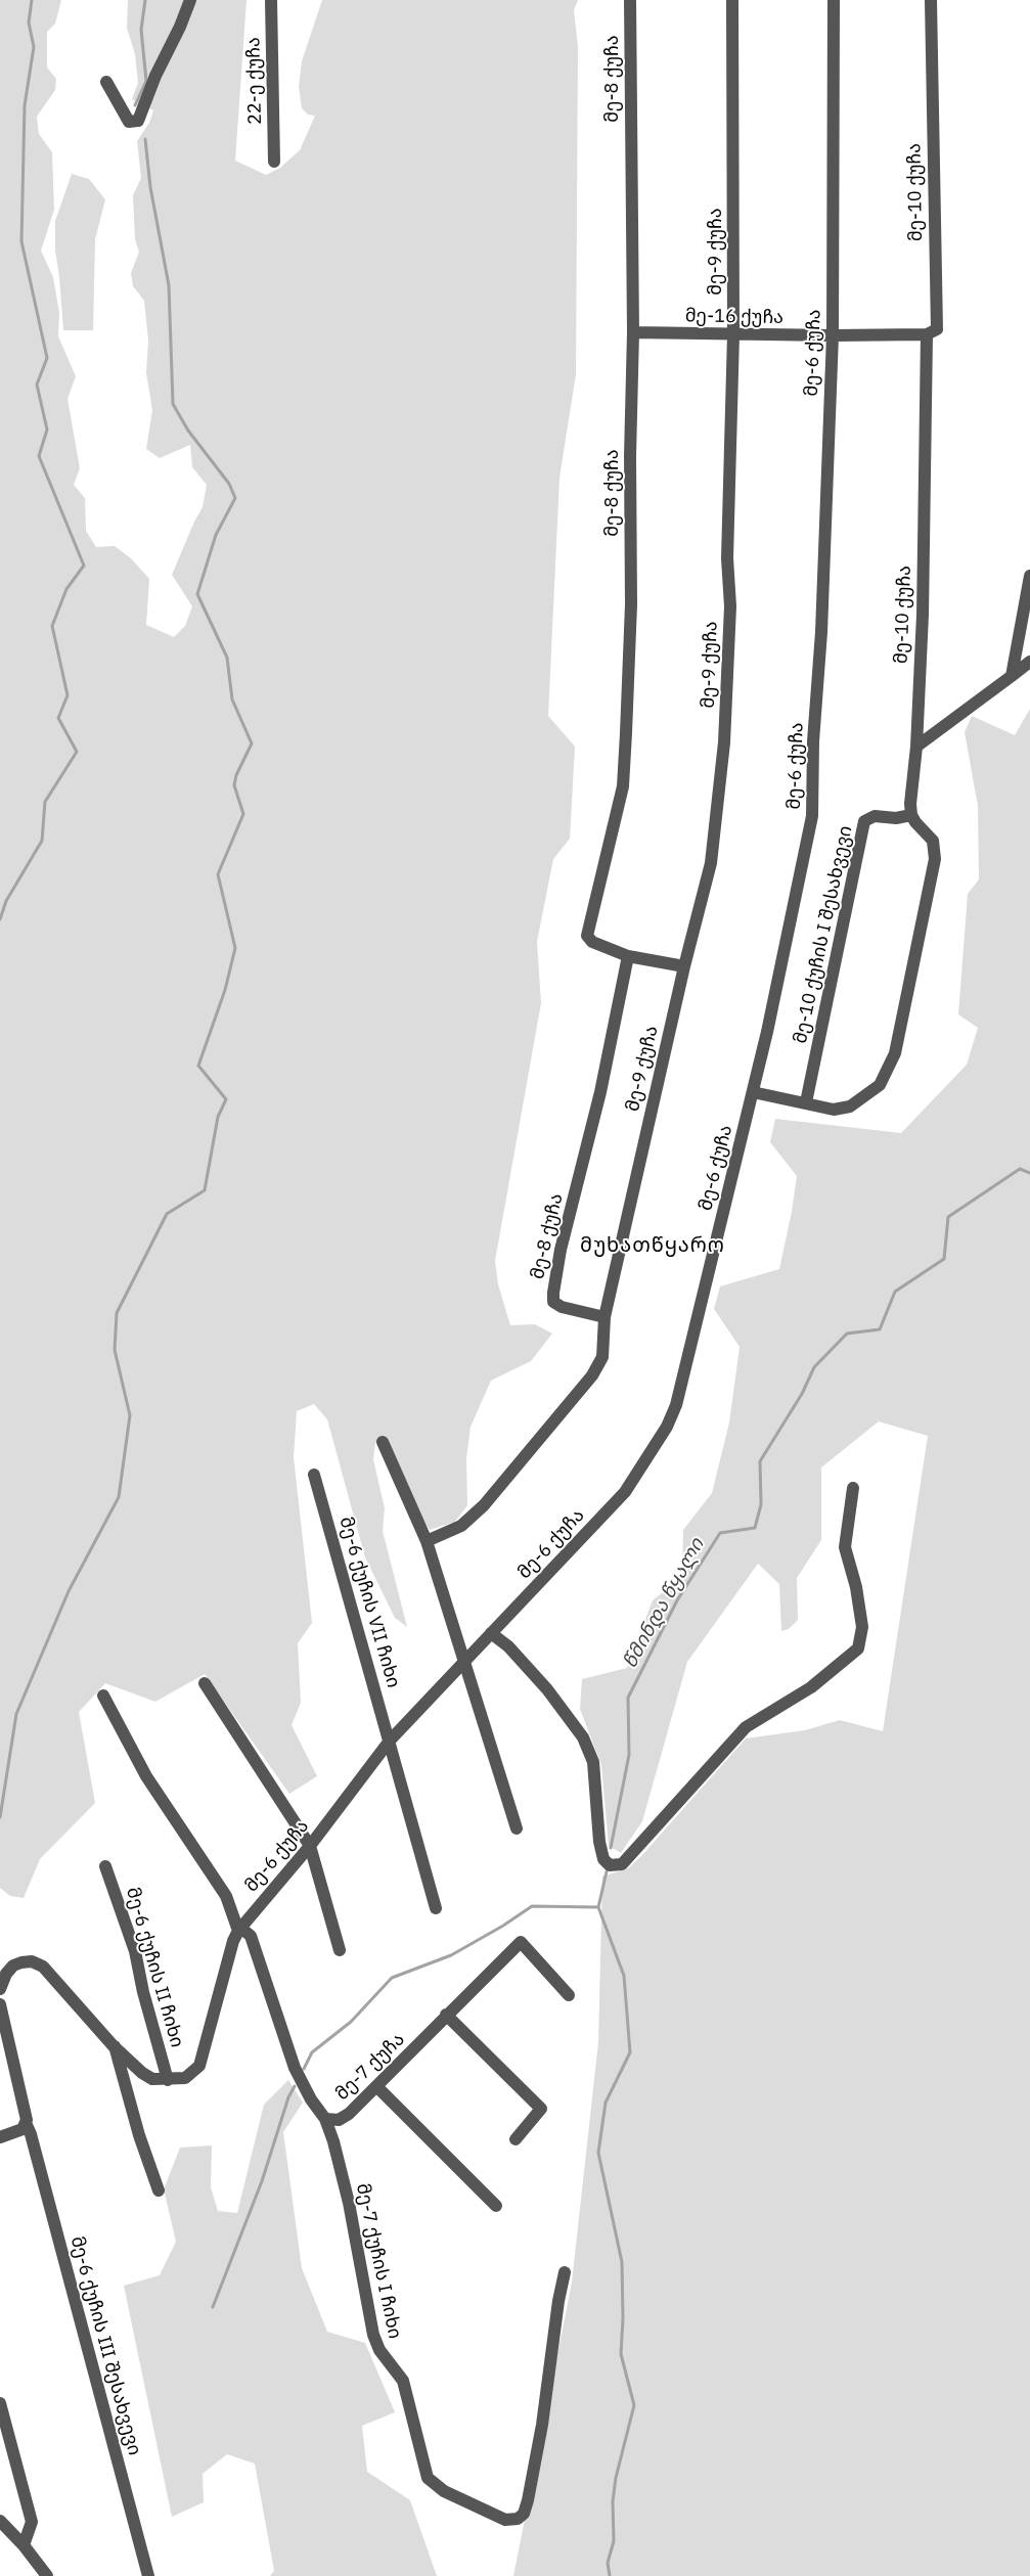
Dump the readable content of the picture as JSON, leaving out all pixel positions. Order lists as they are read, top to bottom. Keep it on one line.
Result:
{"streets":{"street":["მე-8 ქუჩა","22-ე ქუჩა","მე-10 ქუჩა","მე-9 ქუჩა","მე-16 ქუჩა","მე-6 ქუჩა","მე-10 ქუჩის I შესახვევი","მე-6 ქუჩის VII ჩიხი","მე-6 ქუჩის II ჩიხი","მე-7 ქუჩა","მე-7 ქუჩის I ჩიხი","მე-6 ქუჩის III შესახვევი"]},"crossings":[["მე-8 ქუჩა","მე-9 ქუჩა"],["მე-8 ქუჩა","მე-16 ქუჩა"],["მე-10 ქუჩა","მე-16 ქუჩა"],["მე-10 ქუჩა","მე-10 ქუჩის I შესახვევი"],["მე-9 ქუჩა","მე-16 ქუჩა"],["მე-16 ქუჩა","მე-6 ქუჩა"],["მე-6 ქუჩა","მე-6 ქუჩის VII ჩიხი"],["მე-6 ქუჩა","მე-6 ქუჩის II ჩიხი"],["მე-6 ქუჩა","მე-7 ქუჩა"],["მე-7 ქუჩა","მე-7 ქუჩის I ჩიხი"]],"districts":["მუხათწყარო"],"water":["წმინდა წყალი"]}
